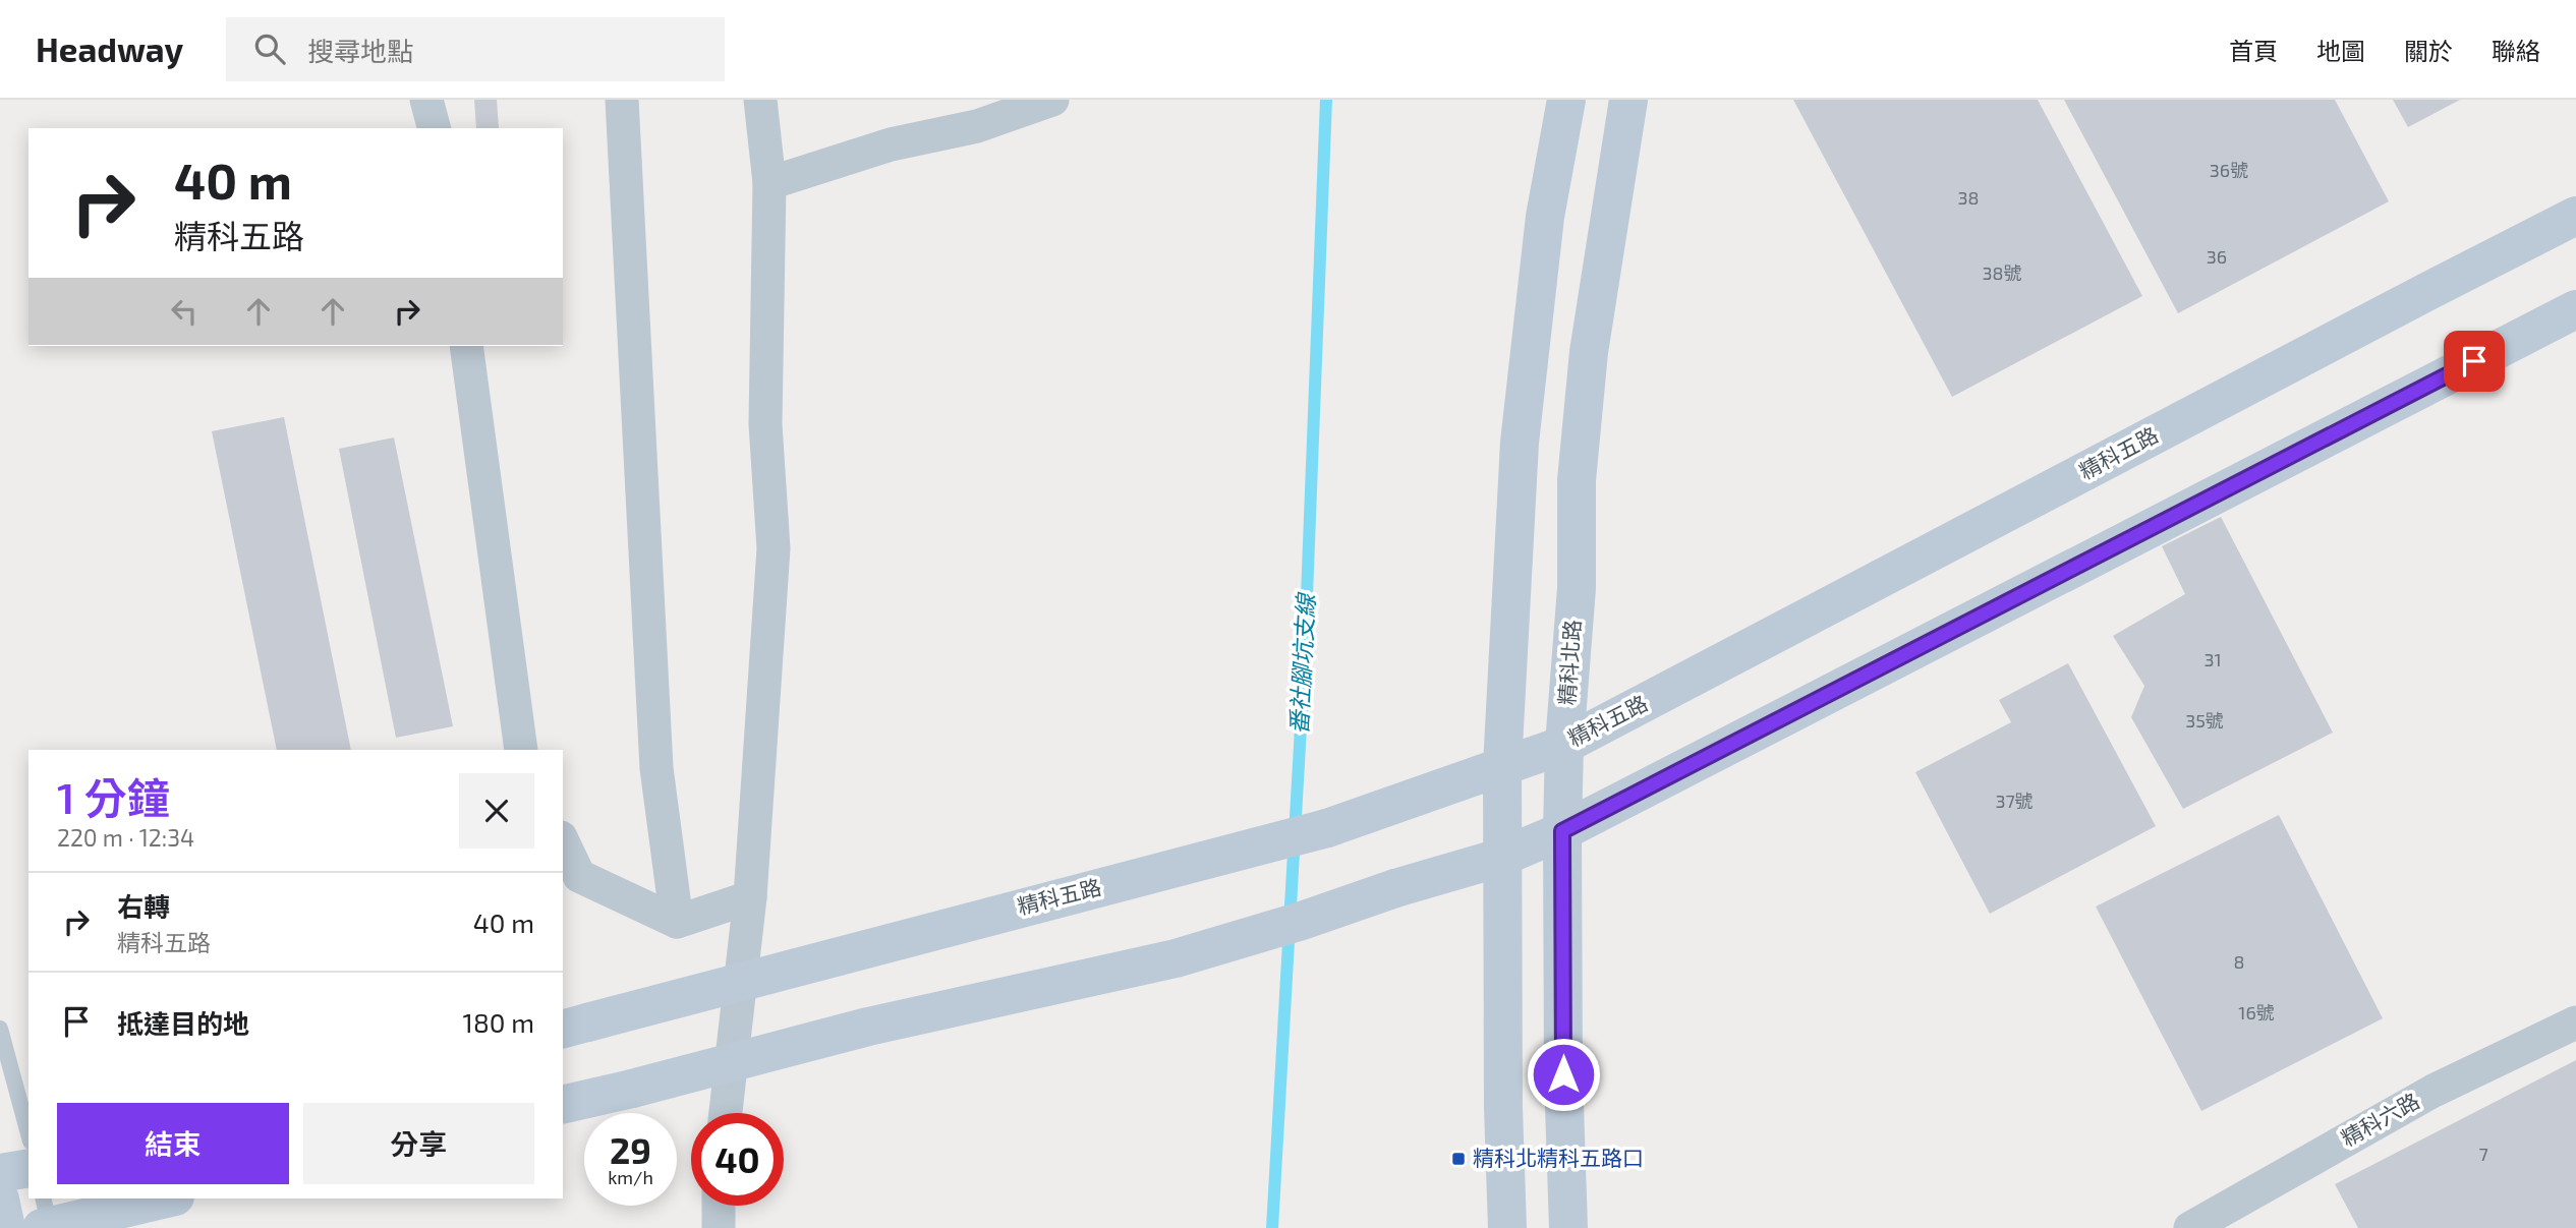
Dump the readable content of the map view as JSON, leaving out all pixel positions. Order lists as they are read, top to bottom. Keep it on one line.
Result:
{"streets":{"street":["精科五路","精科北路","精科六路"]},"crossings":[["精科五路","精科北路"]],"water":["番社腳坑支線"],"places":{"transit":["精科北精科五路口"]},"house_numbers":["36號","38","36","38號","31","35號","37號","8","16號","7"],"page":{"header":"Headway","search":"搜尋地點","nav":["首頁","地圖","關於","聯絡"],"turn":["40 m","精科五路"],"heading":["1 分鐘","220 m · 12:34"],"list":[{"name":"右轉","note":"精科五路","value":"40 m"},{"name":"抵達目的地","value":"180 m"}],"buttons":["結束","分享"],"speed":"29 km/h","limit":"40"}}
